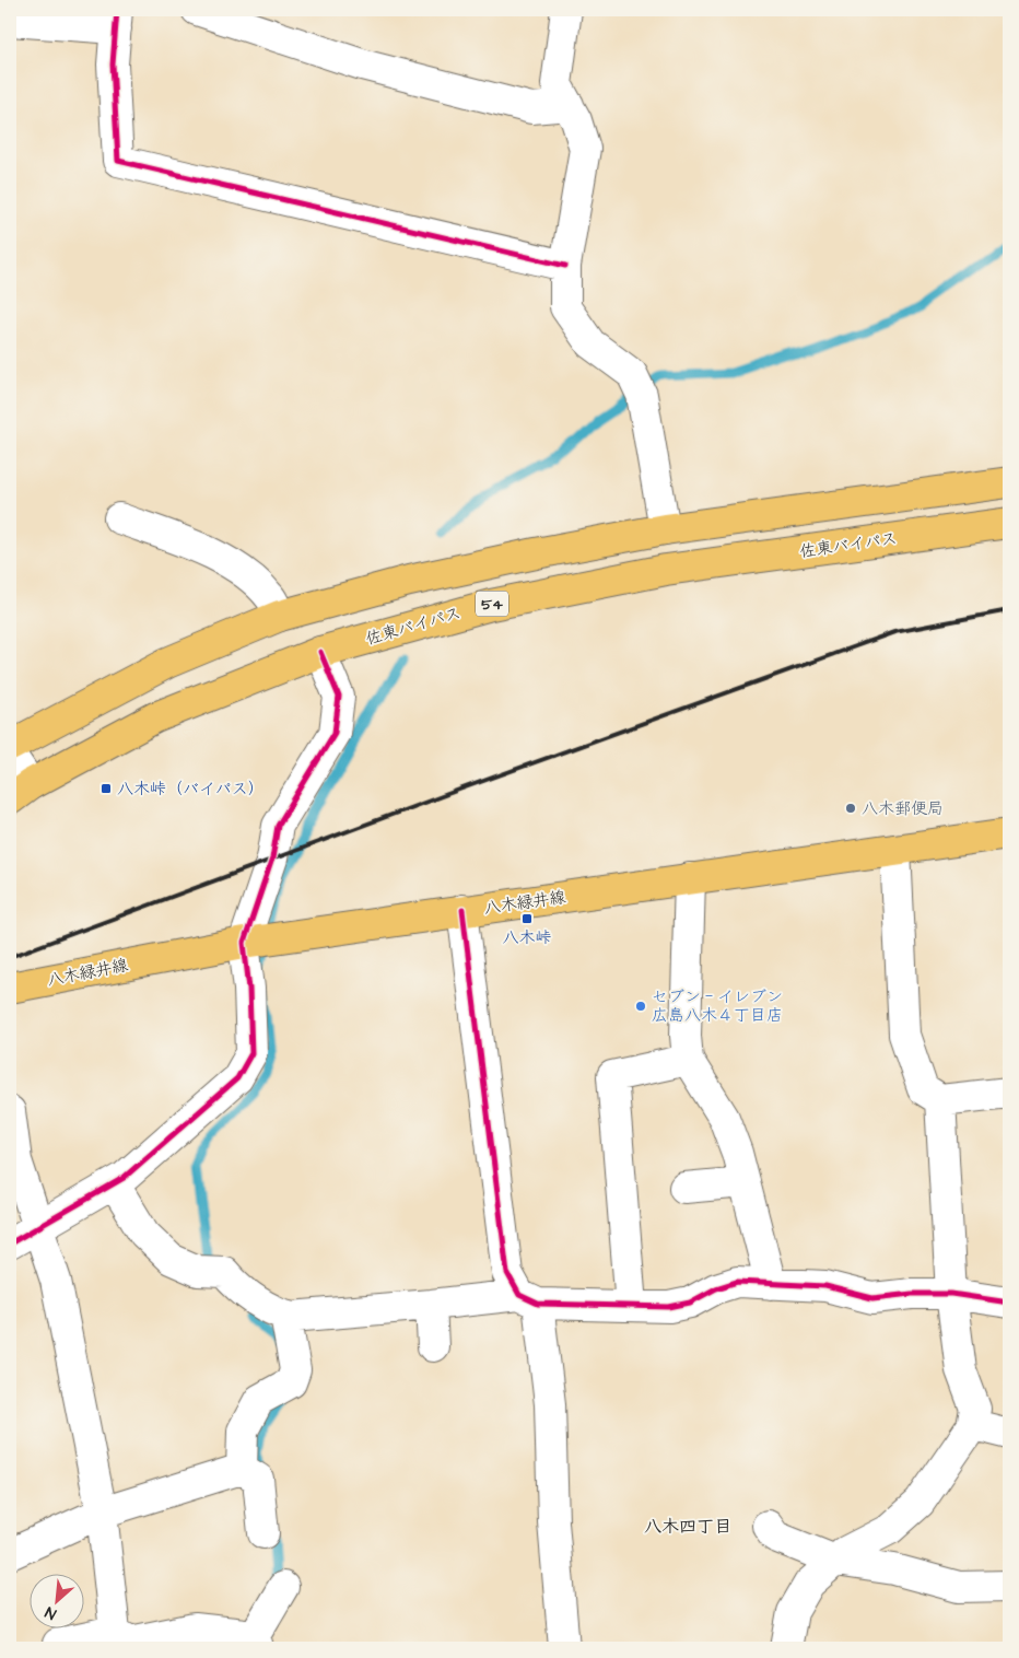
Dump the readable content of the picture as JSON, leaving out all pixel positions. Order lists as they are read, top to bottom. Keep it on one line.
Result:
{"streets":{"main road":["佐東バイパス","54","八木緑井線"]},"districts":["八木四丁目"],"places":{"transit":["八木峠（バイパス）","八木峠"],"other":["八木郵便局","セブン‐イレブン 広島八木４丁目店"]},"north":"bottom left"}
